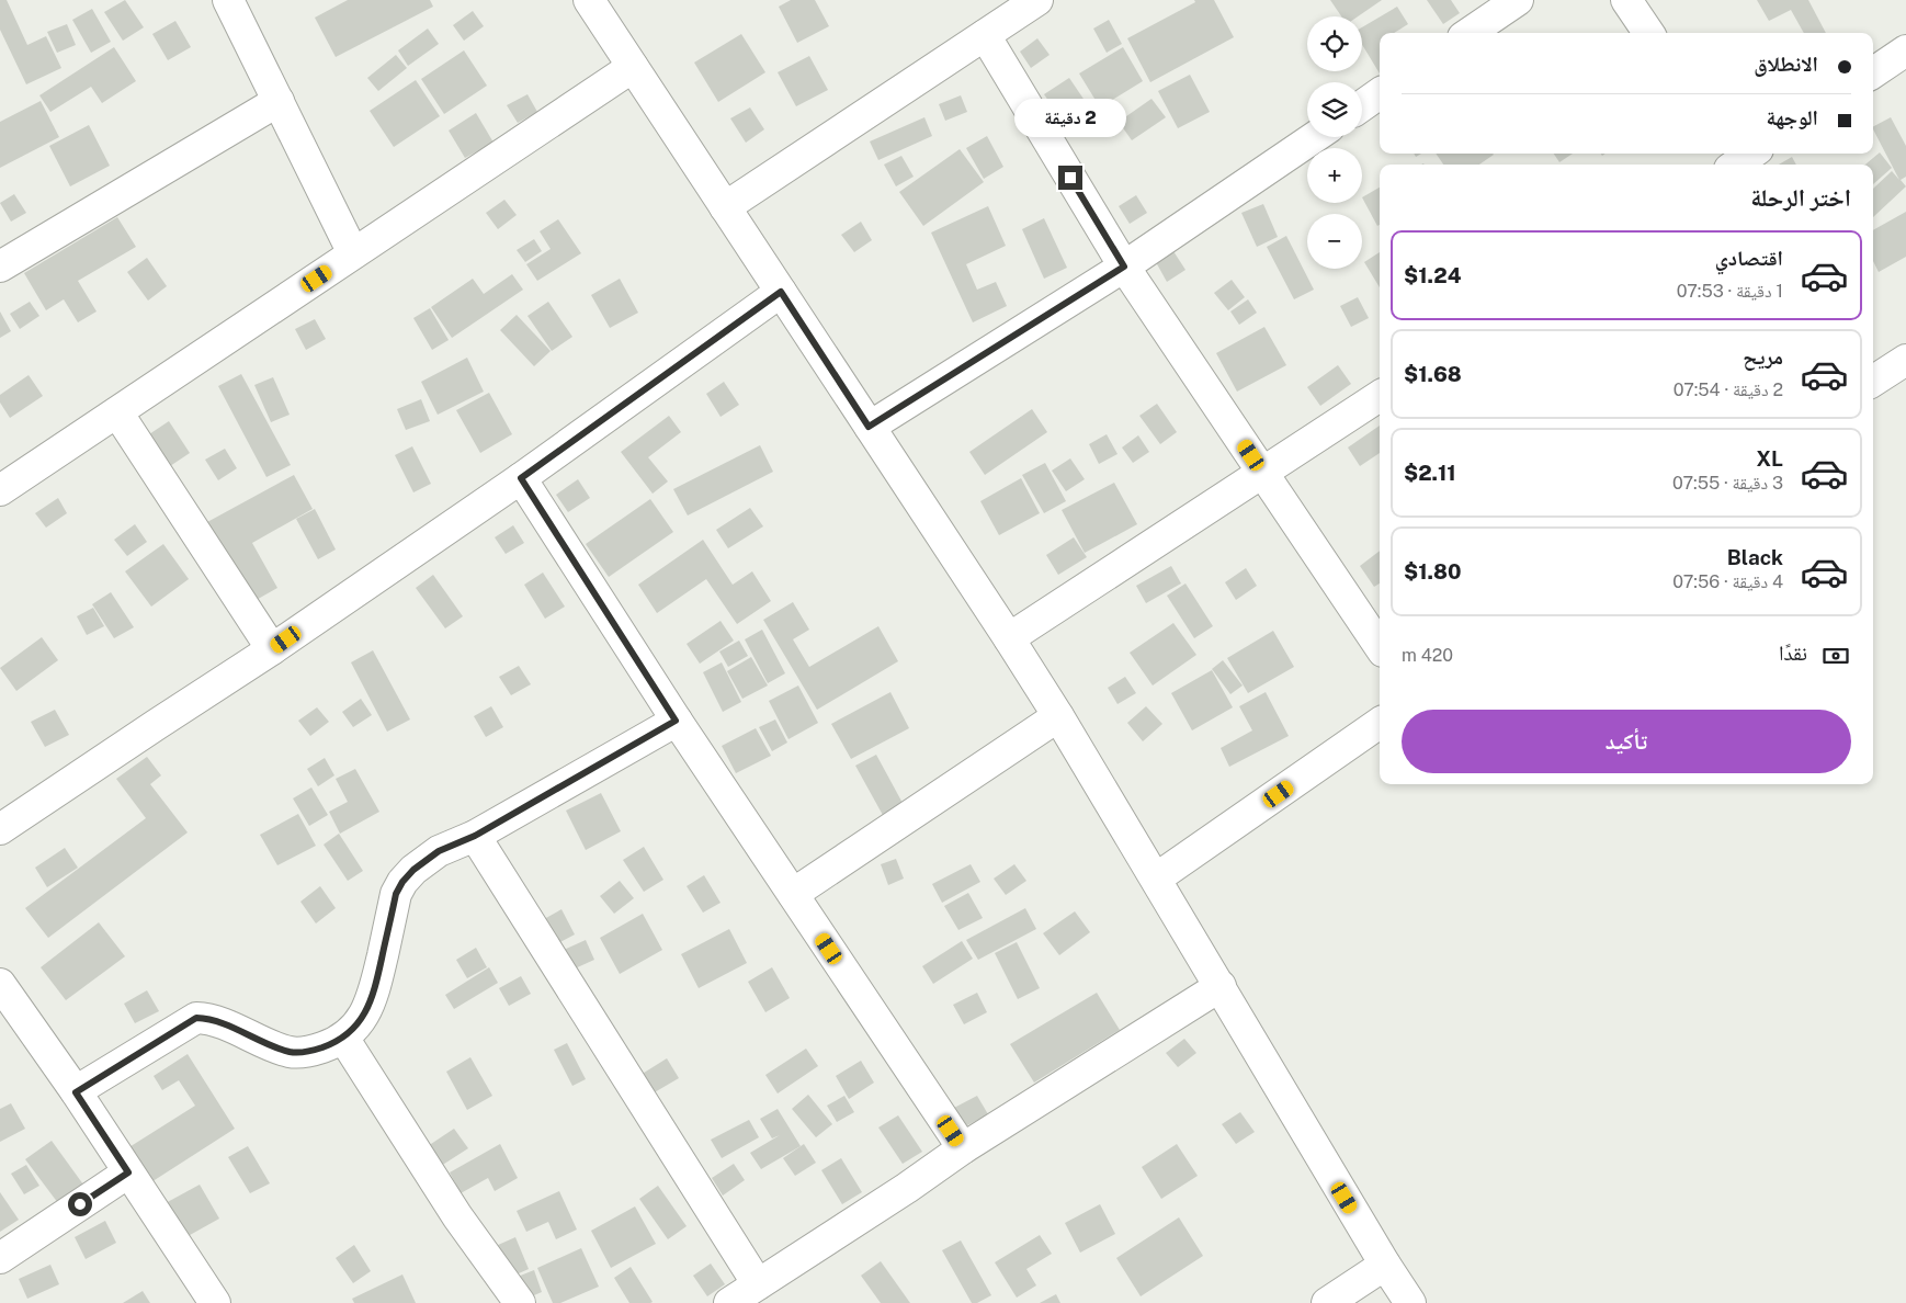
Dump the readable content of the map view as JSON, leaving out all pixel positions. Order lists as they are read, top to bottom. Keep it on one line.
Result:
{"page":{"map_buttons":["+","−"],"banner":["الانطلاق","الوجهة"],"bubble":"2 دقيقة","heading":"اختر الرحلة","list":[{"name":"اقتصادي","note":"1 دقيقة · 07:53","value":"$1.24"},{"name":"مريح","note":"2 دقيقة · 07:54","value":"$1.68"},{"name":"XL","note":"3 دقيقة · 07:55","value":"$2.11"},{"name":"Black","note":"4 دقيقة · 07:56","value":"$1.80"}],"pay":["نقدًا","420 m"],"buttons":"تأكيد"}}
